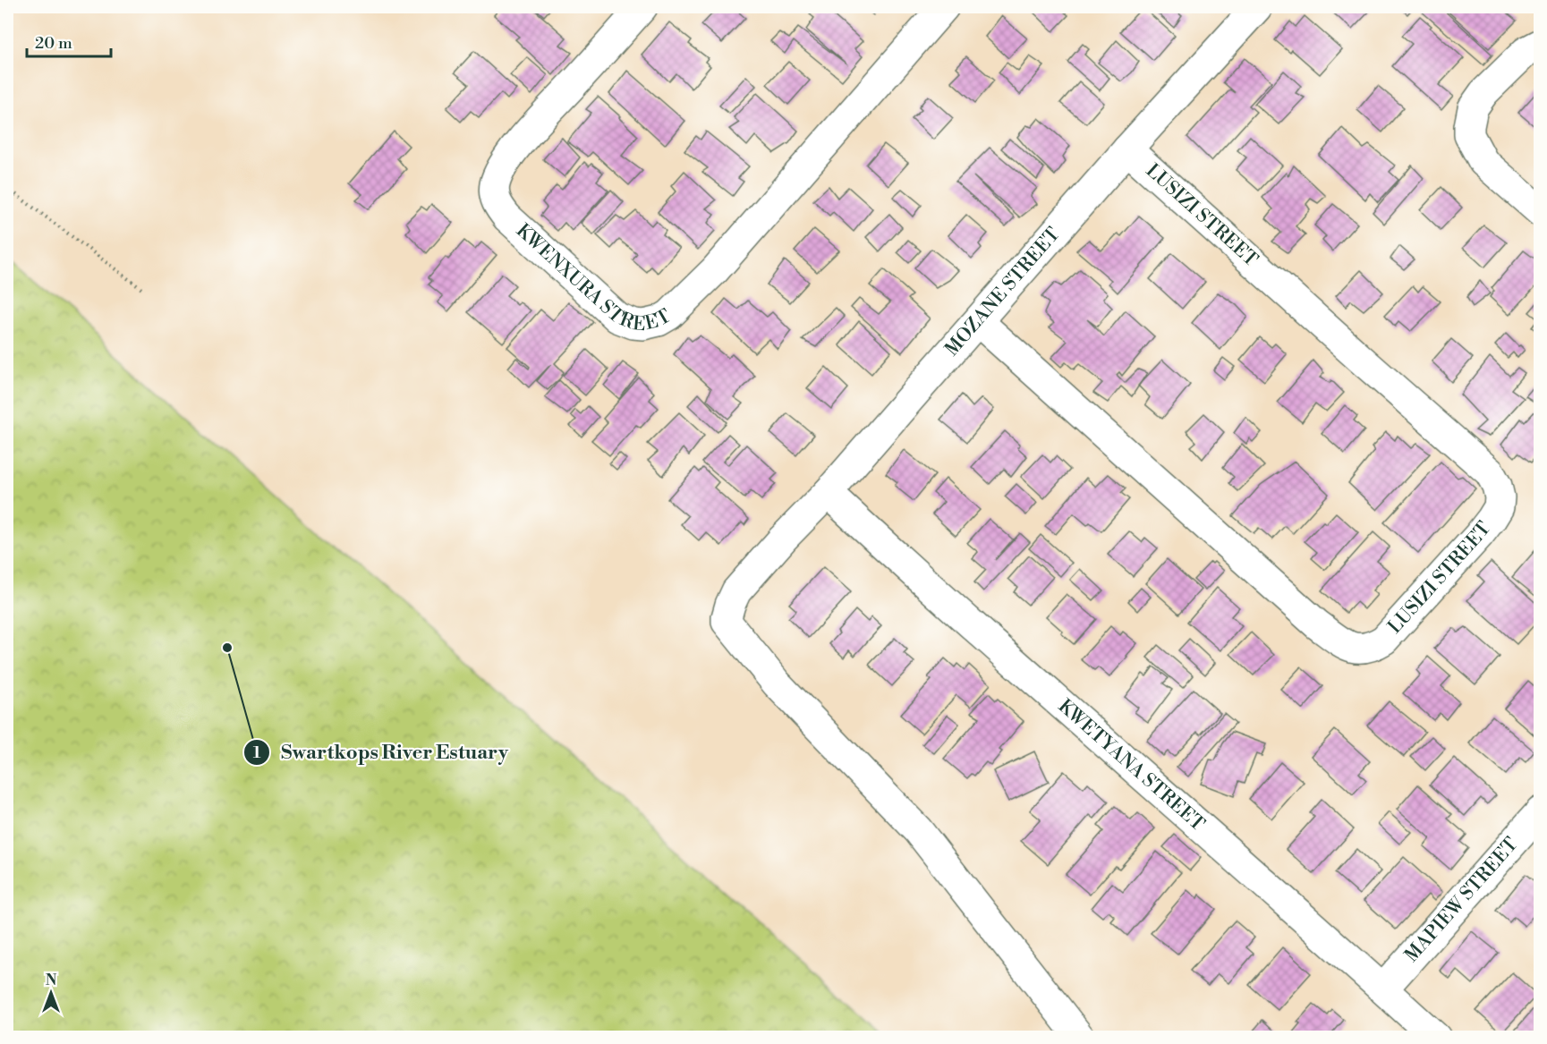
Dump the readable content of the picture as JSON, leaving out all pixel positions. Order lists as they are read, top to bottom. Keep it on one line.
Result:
{"streets":{"street":["LUSIZI STREET","KWENXURA STREET","MOZANE STREET","KWETYANA STREET","MAPIEW STREET"]},"crossings":[["LUSIZI STREET","MOZANE STREET"],["MOZANE STREET","KWETYANA STREET"],["KWETYANA STREET","MAPIEW STREET"]],"places":["Swartkops River Estuary"],"scale_bar":"20 m","north":"top"}
